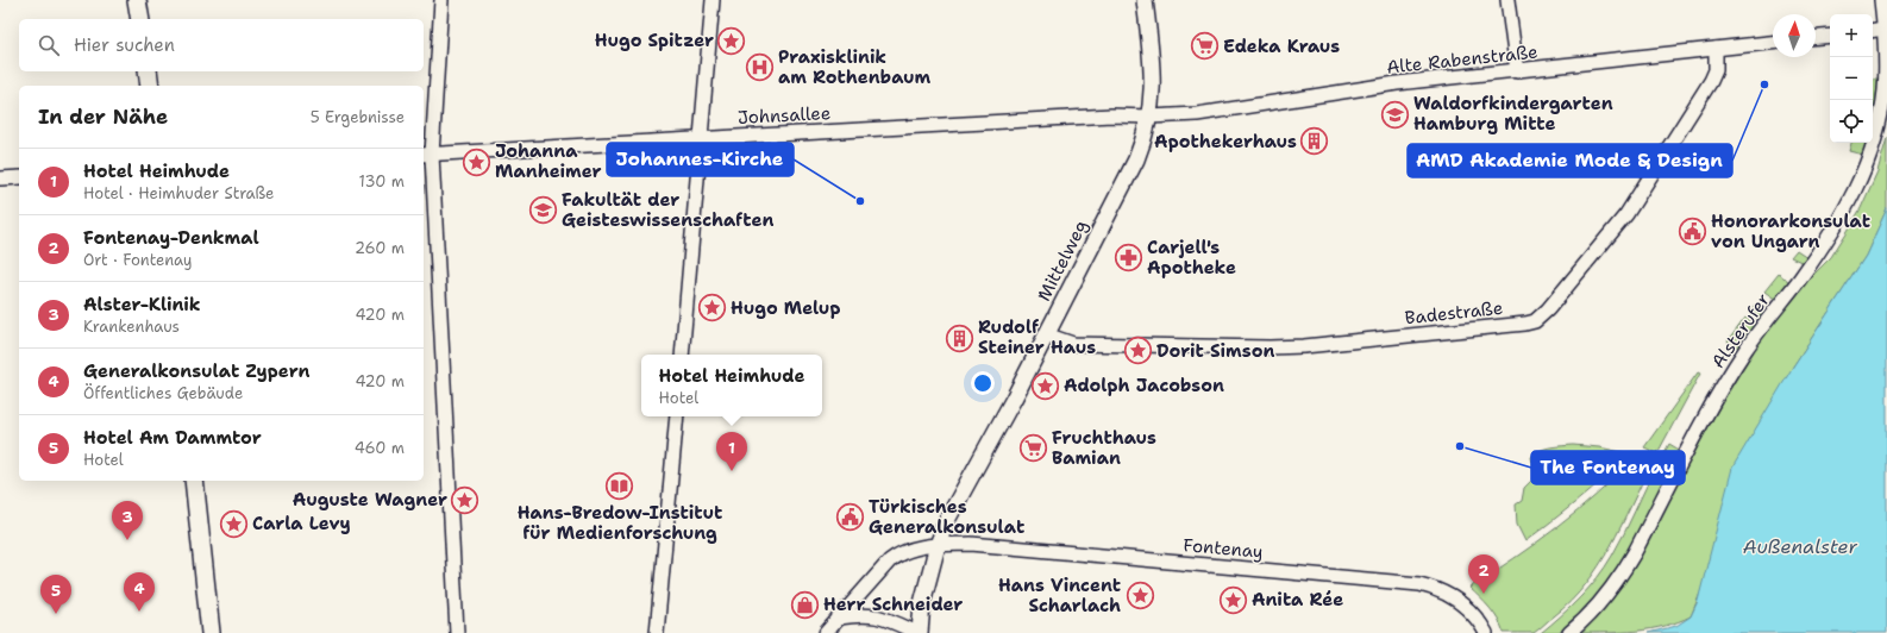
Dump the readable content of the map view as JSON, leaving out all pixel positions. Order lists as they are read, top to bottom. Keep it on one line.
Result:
{"streets":{"street":["Alte Rabenstraße","Johnsallee","Mittelweg","Badestraße","Alsterufer","Fontenay"]},"crossings":[["Alte Rabenstraße","Johnsallee"],["Alte Rabenstraße","Mittelweg"],["Alte Rabenstraße","Badestraße"],["Johnsallee","Mittelweg"],["Mittelweg","Badestraße"],["Mittelweg","Fontenay"]],"water":["Außenalster"],"places":{"place":["Hugo Spitzer","Johanna Manheimer","Hugo Melup","Dorit Simson","Adolph Jacobson","Auguste Wagner","Carla Levy","Hans Vincent Scharlach","Anita Rée"],"supermarket":["Edeka Kraus","Fruchthaus Bamian"],"hospital":["Praxisklinik am Rothenbaum"],"other":["AMD Akademie Mode & Design","Johannes-Kirche","The Fontenay"],"school or university":["Waldorfkindergarten Hamburg Mitte","Fakultät der Geisteswissenschaften"],"building":["Apothekerhaus","Rudolf Steiner Haus"],"public building":["Honorarkonsulat von Ungarn","Türkisches Generalkonsulat"],"pharmacy":["Carjell's Apotheke"],"library":["Hans-Bredow-Institut für Medienforschung"],"shop":["Herr Schneider"]},"north":"top","page":{"map_buttons":["+","−"],"search":"Hier suchen","heading":["In der Nähe","5 Ergebnisse"],"list":[{"mark":"1","name":"Hotel Heimhude","note":"Hotel · Heimhuder Straße","value":"130 m"},{"mark":"2","name":"Fontenay-Denkmal","note":"Ort · Fontenay","value":"260 m"},{"mark":"3","name":"Alster-Klinik","note":"Krankenhaus","value":"420 m"},{"mark":"4","name":"Generalkonsulat Zypern","note":"Öffentliches Gebäude","value":"420 m"},{"mark":"5","name":"Hotel Am Dammtor","note":"Hotel","value":"460 m"}],"popup":["Hotel Heimhude","Hotel"],"pins":["1","3","2","4","5"]}}
